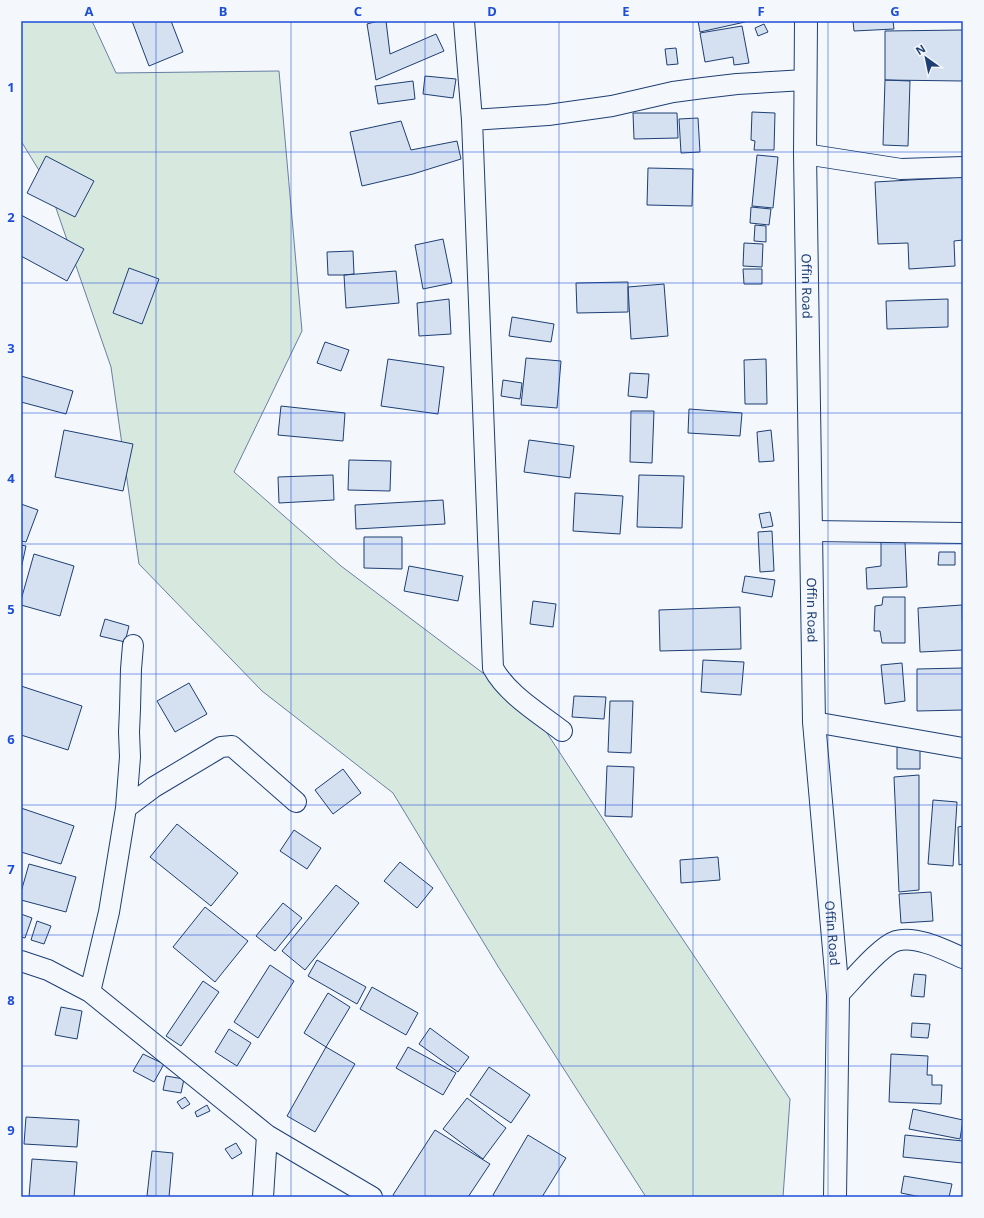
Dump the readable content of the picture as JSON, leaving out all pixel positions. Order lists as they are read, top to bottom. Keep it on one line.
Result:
{"streets":{"street":["Offin Road"]},"north":"top left","grid":{"columns":["A","B","C","D","E","F","G"],"rows":["1","2","3","4","5","6","7","8","9"]}}
